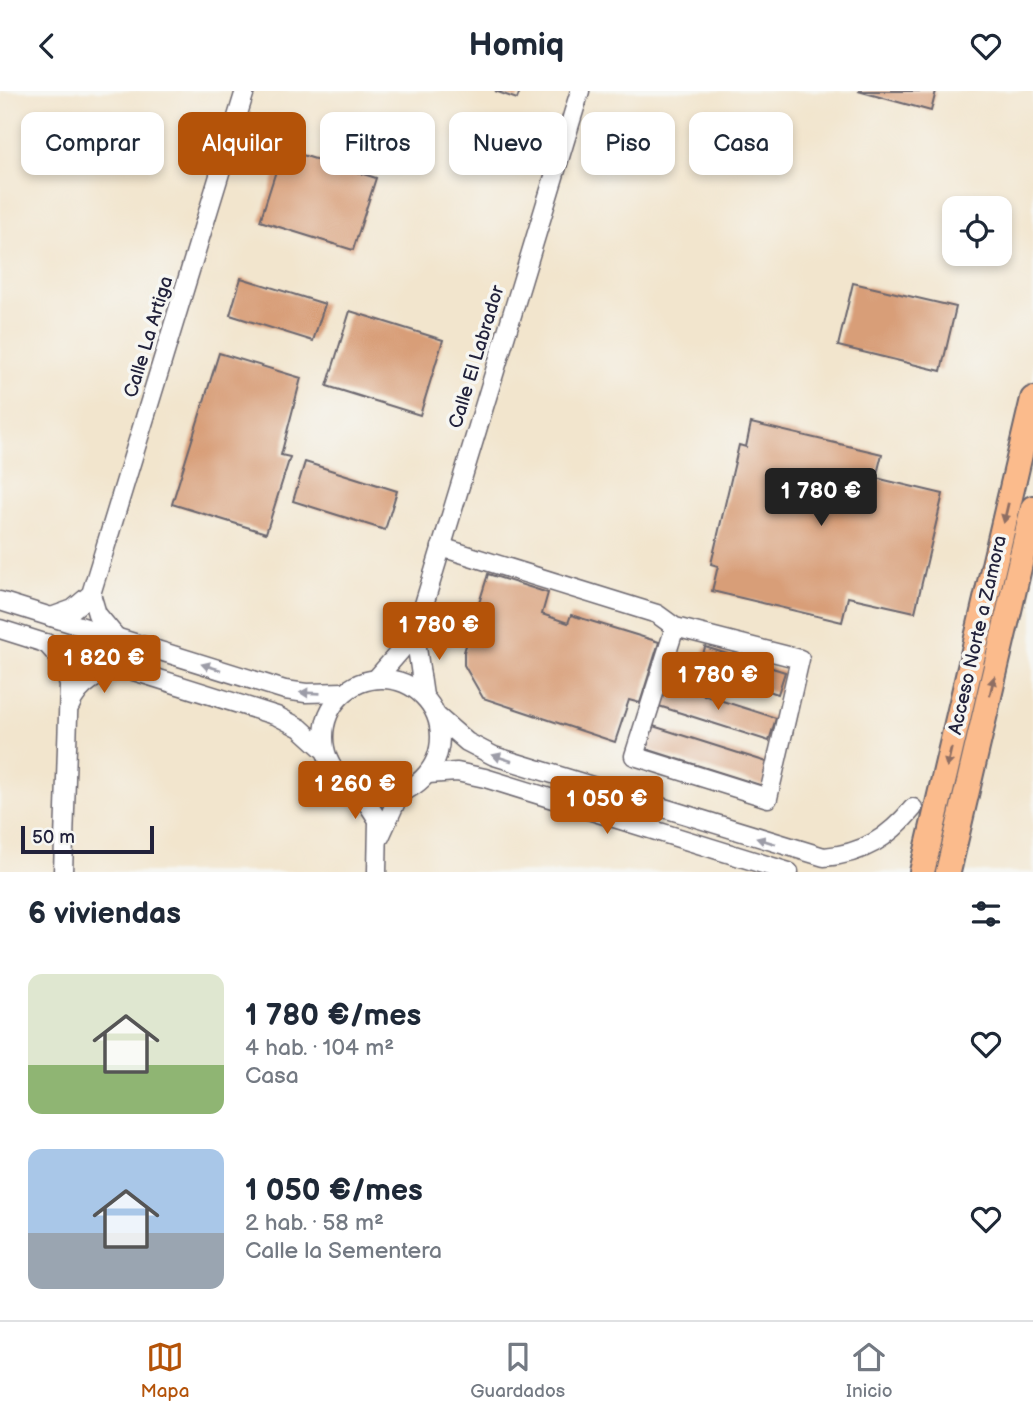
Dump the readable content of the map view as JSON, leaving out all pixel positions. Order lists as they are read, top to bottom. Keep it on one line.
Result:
{"streets":{"highway":["Acceso Norte a Zamora"],"street":["Calle La Artiga","Calle El Labrador"]},"scale_bar":"50 m","page":{"header":"Homiq","chip":["Comprar","Alquilar","Filtros","Nuevo","Piso","Casa"],"price":["1 780 €","1 780 €","1 820 €","1 780 €","1 260 €","1 050 €"],"scale":"50 m","heading":"6 viviendas","list":[{"name":"1 780 €/mes","note":"4 hab. · 104 m² · Casa"},{"name":"1 050 €/mes","note":"2 hab. · 58 m² · Calle la Sementera"}],"tabs":["Mapa","Guardados","Inicio"]}}
